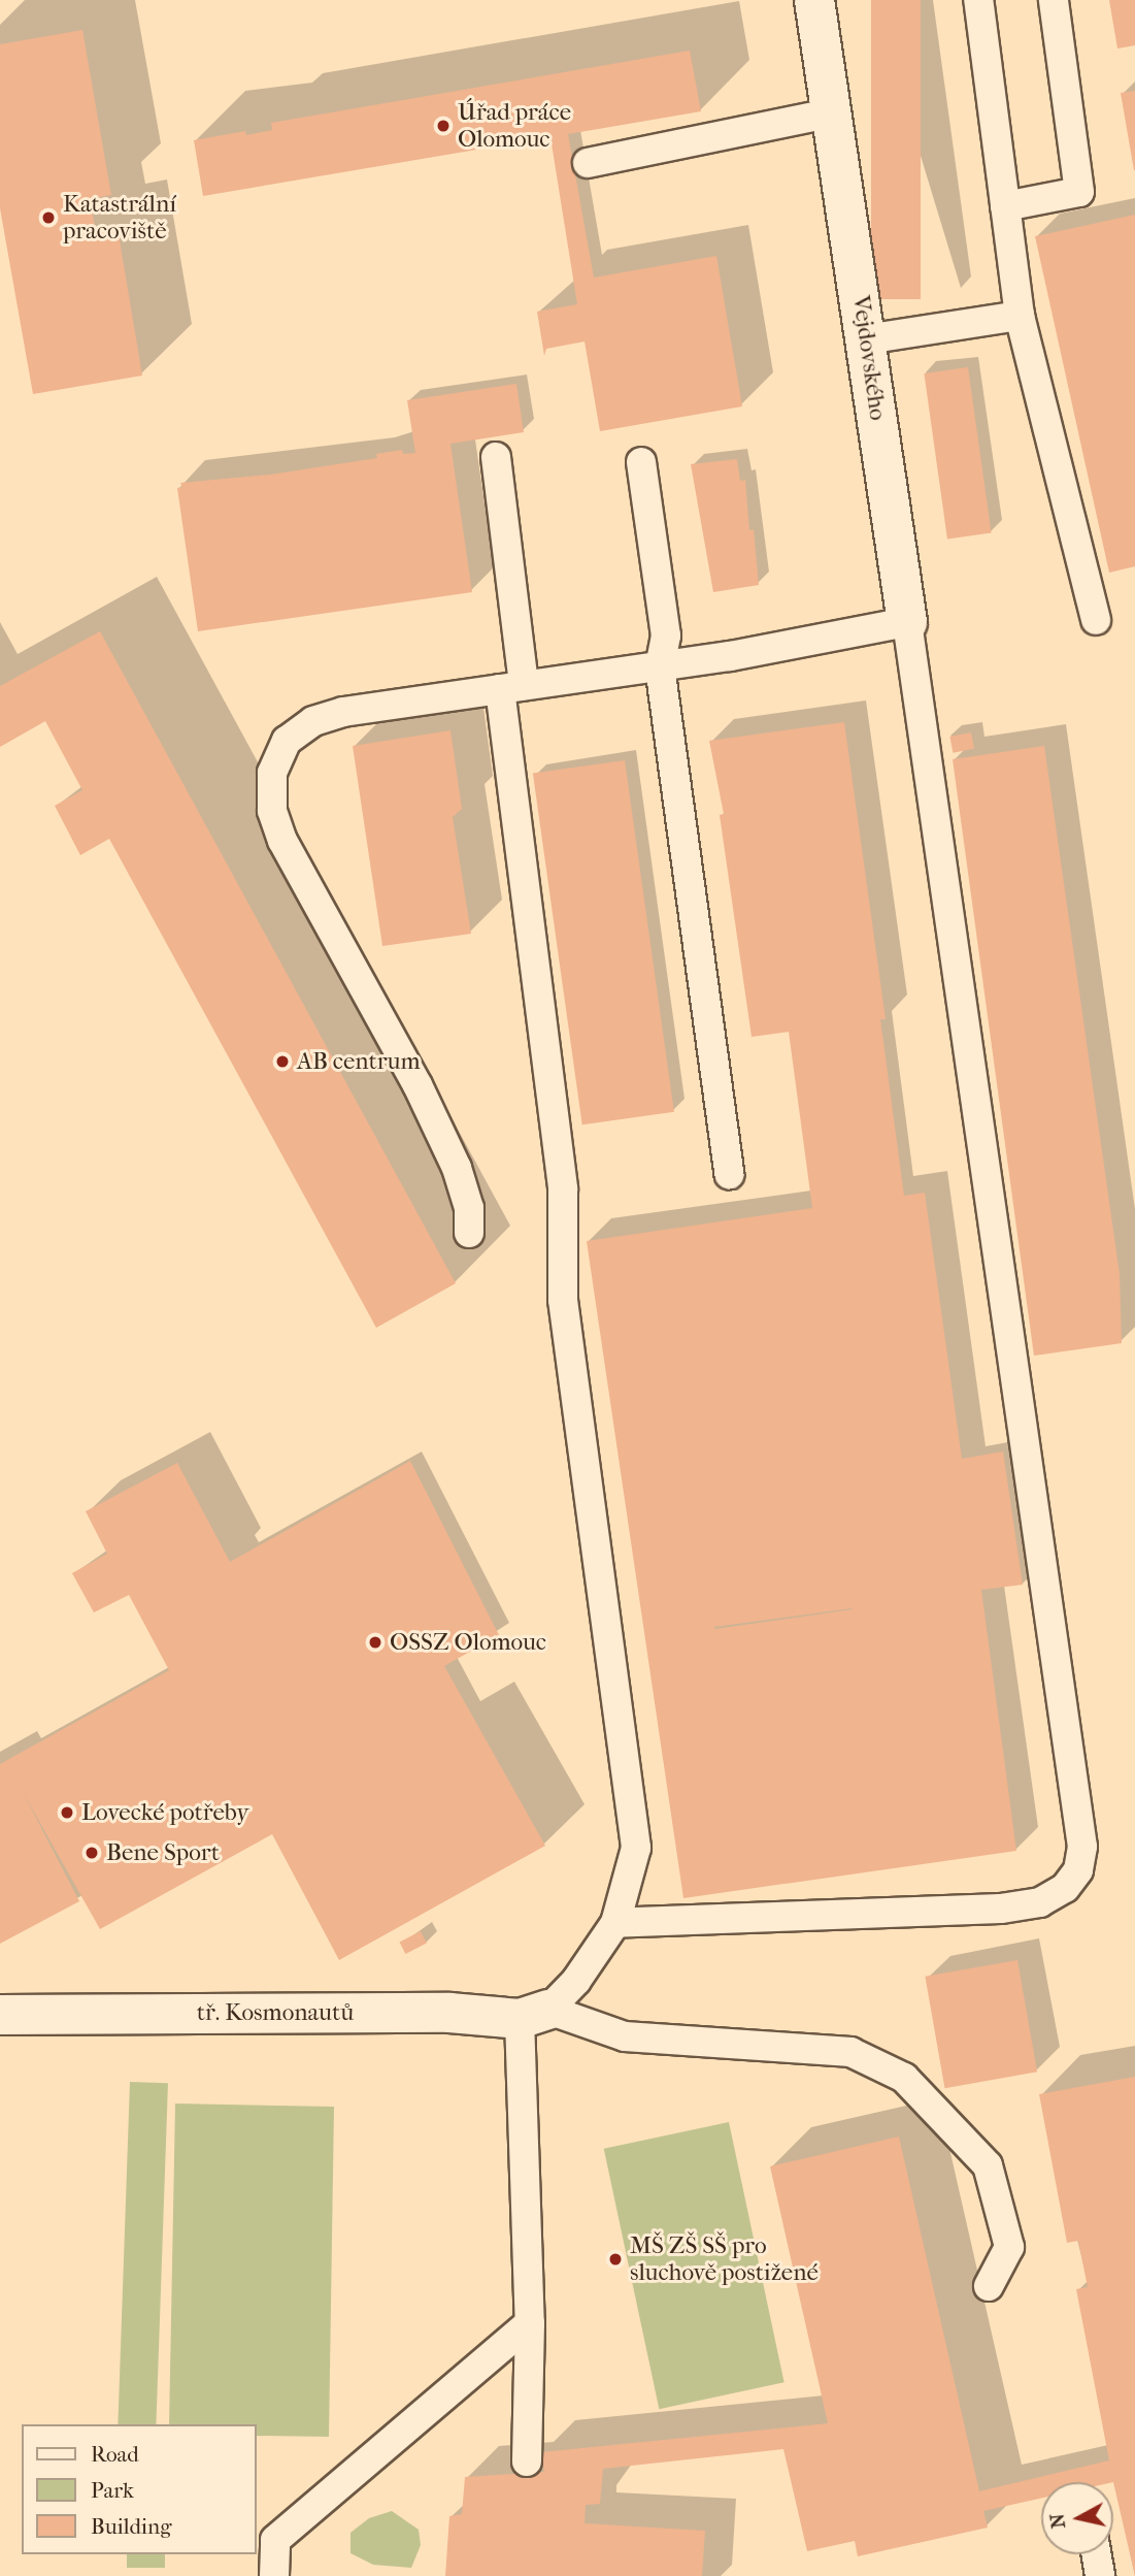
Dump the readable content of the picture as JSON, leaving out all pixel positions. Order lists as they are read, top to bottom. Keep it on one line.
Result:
{"streets":{"street":["Vejdovského","tř. Kosmonautů"]},"places":["Úřad práce Olomouc","Katastrální pracoviště","AB centrum","OSSZ Olomouc","Lovecké potřeby","Bene Sport","MŠ ZŠ SŠ pro sluchově postižené"],"legend":["Road","Park","Building"],"north":"left"}
